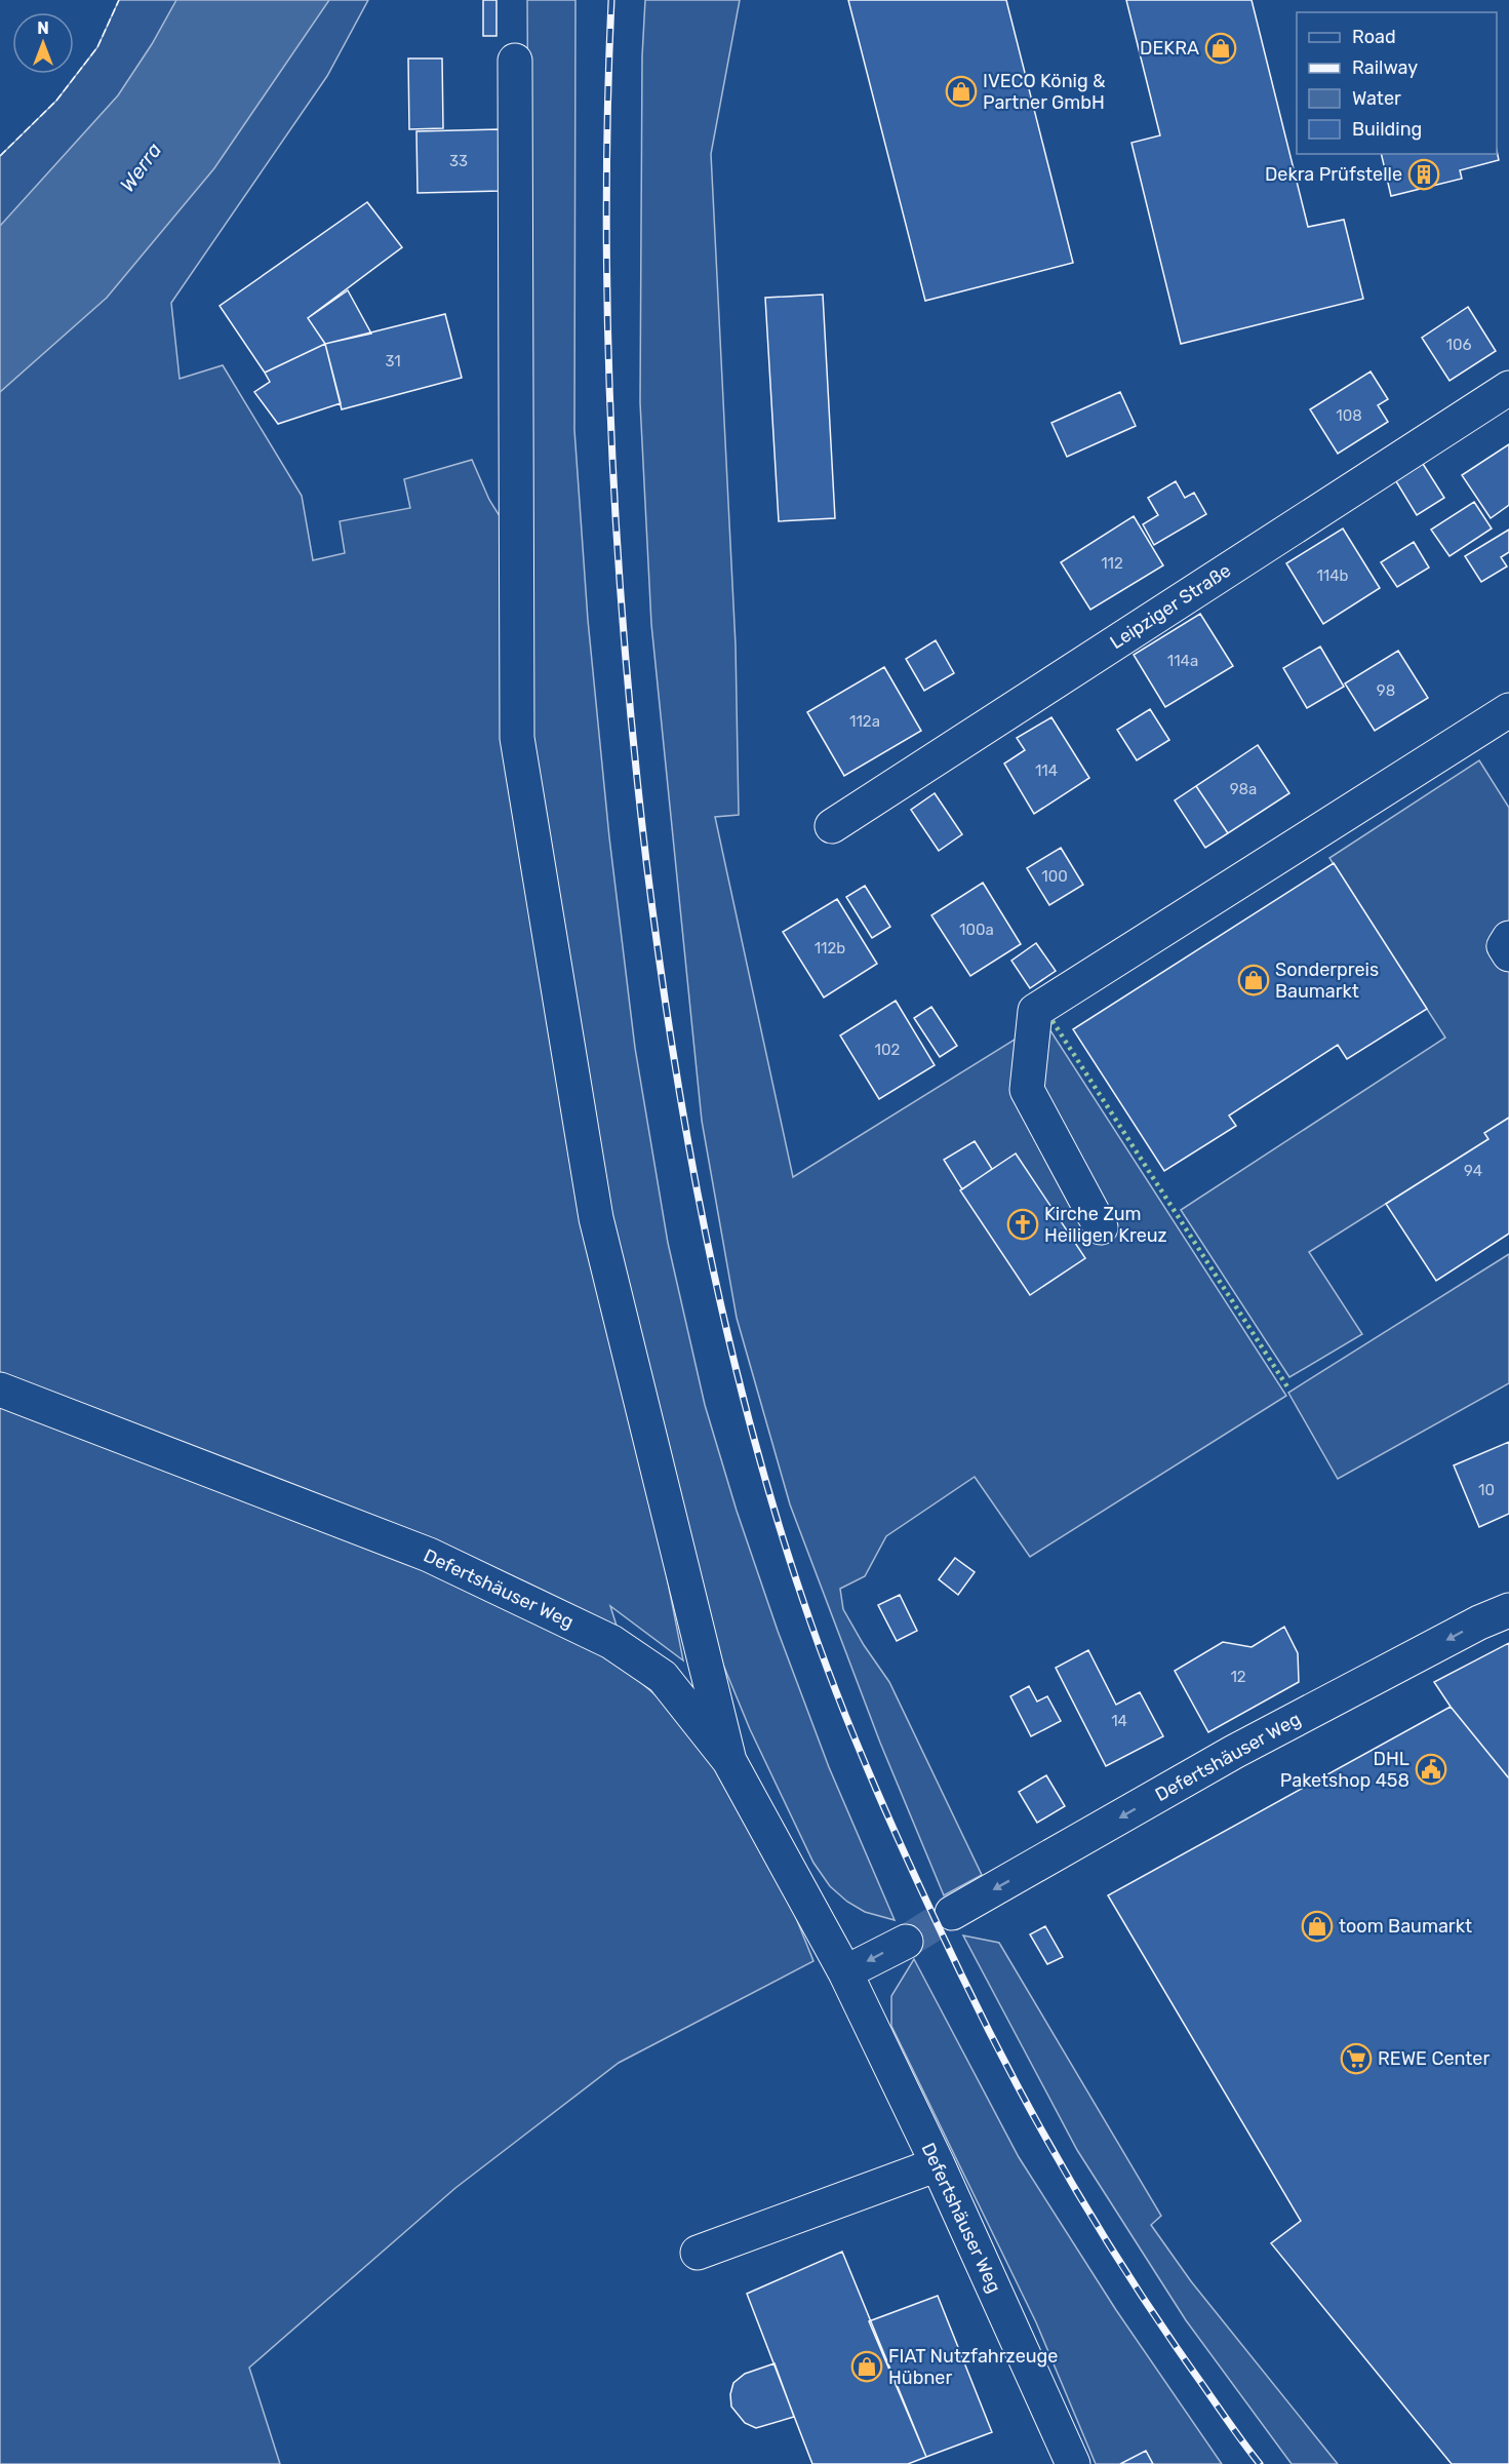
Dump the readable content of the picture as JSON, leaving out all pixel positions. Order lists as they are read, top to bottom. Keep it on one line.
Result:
{"streets":{"street":["Leipziger Straße","Defertshäuser Weg"]},"water":["Werra"],"places":{"shop":["DEKRA","IVECO König & Partner GmbH","Sonderpreis Baumarkt","toom Baumarkt","FIAT Nutzfahrzeuge Hübner"],"building":["Dekra Prüfstelle"],"church":["Kirche Zum Heiligen Kreuz"],"public building":["DHL Paketshop 458"],"supermarket":["REWE Center"]},"house_numbers":["33","106","31","108","112","114b","114a","98","112a","114","98a","100","100a","112b","102","94","10","12","14"],"legend":["Road","Railway","Water","Building"],"north":"top"}
